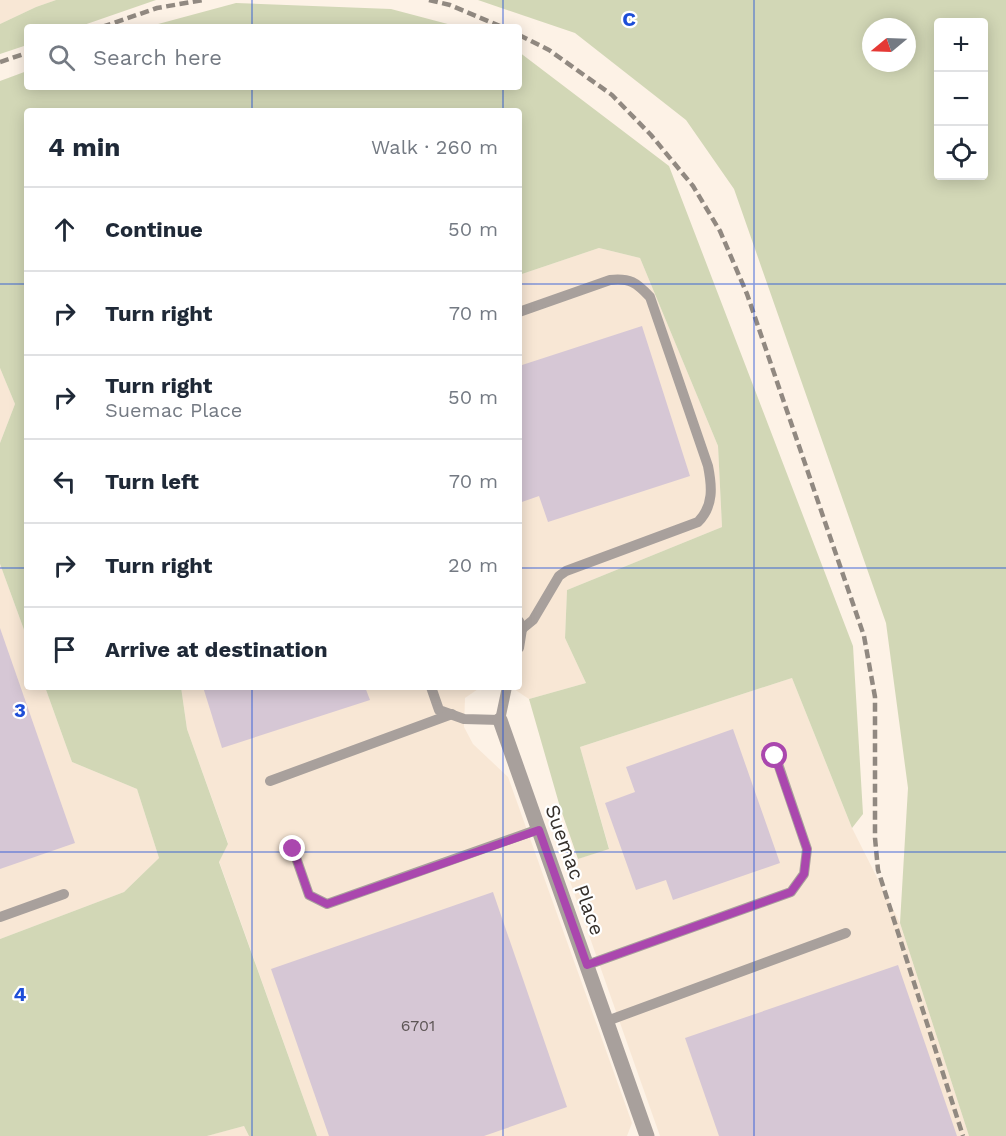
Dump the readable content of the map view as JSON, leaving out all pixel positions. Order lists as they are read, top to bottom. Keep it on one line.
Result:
{"streets":{"street":["Suemac Place"]},"house_numbers":["6701"],"north":"left","page":{"map_buttons":["+","−"],"search":"Search here","heading":["4 min","Walk · 260 m"],"list":[["Continue","50 m"],["Turn right","70 m"],["Turn right","Suemac Place","50 m"],["Turn left","70 m"],["Turn right","20 m"],"Arrive at destination"]},"grid":{"columns":["C"],"rows":["3","4"]}}
